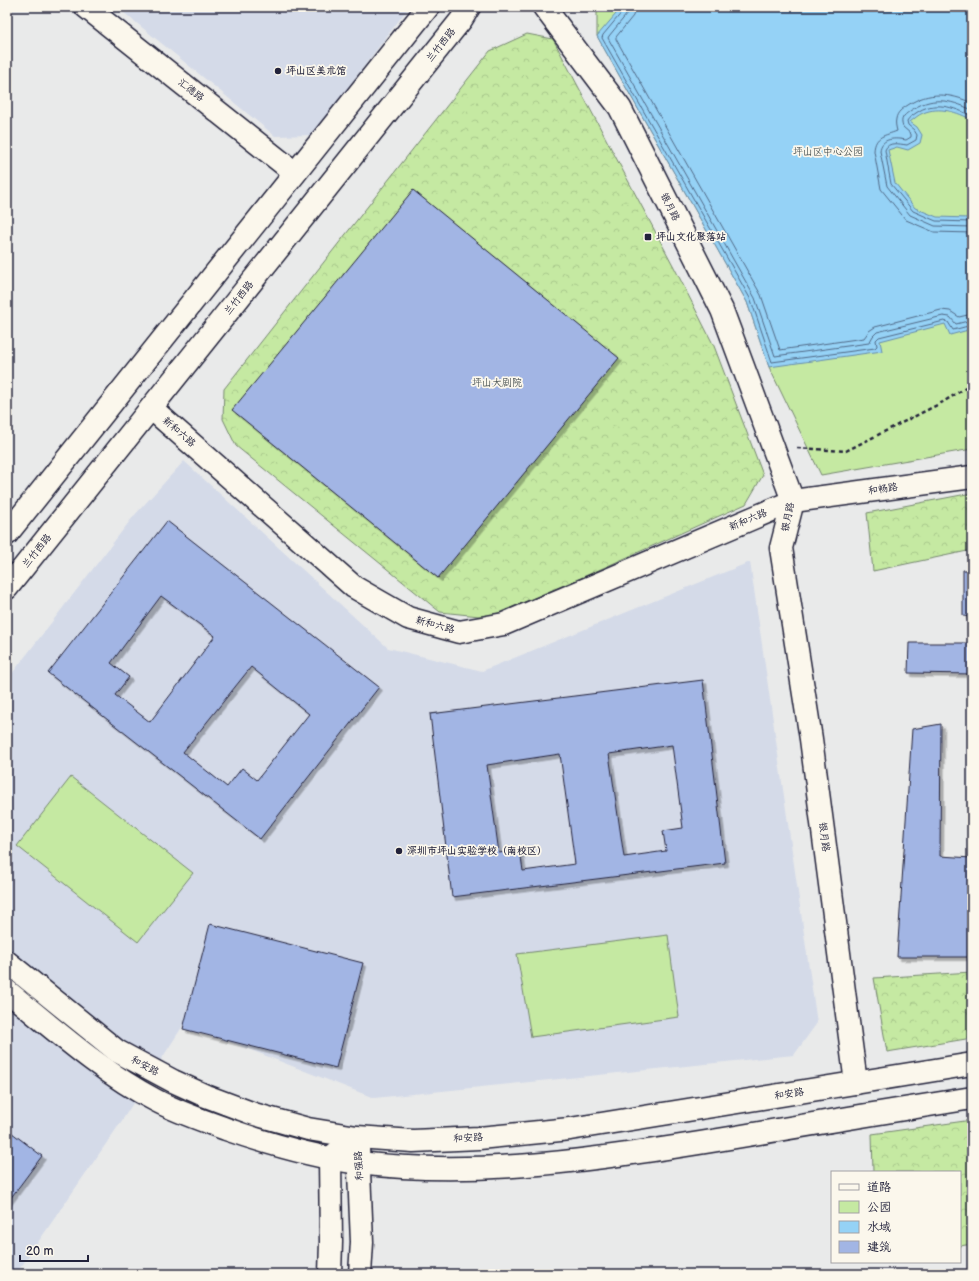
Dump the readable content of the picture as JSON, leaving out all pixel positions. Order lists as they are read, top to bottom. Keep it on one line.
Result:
{"streets":{"street":["兰竹西路","汇德路","银月路","新和六路","和畅路","和安路","和强路"]},"crossings":[["兰竹西路","新和六路"],["银月路","新和六路"],["银月路","和畅路"],["银月路","和安路"],["新和六路","和畅路"],["和安路","和强路"]],"parks":["坪山区中心公园","坪山大剧院"],"places":{"other":["坪山区美术馆","深圳市坪山实验学校（南校区）"],"transit":["坪山文化聚落站"]},"legend":["道路","公园","水域","建筑"],"scale_bar":"20 m"}
